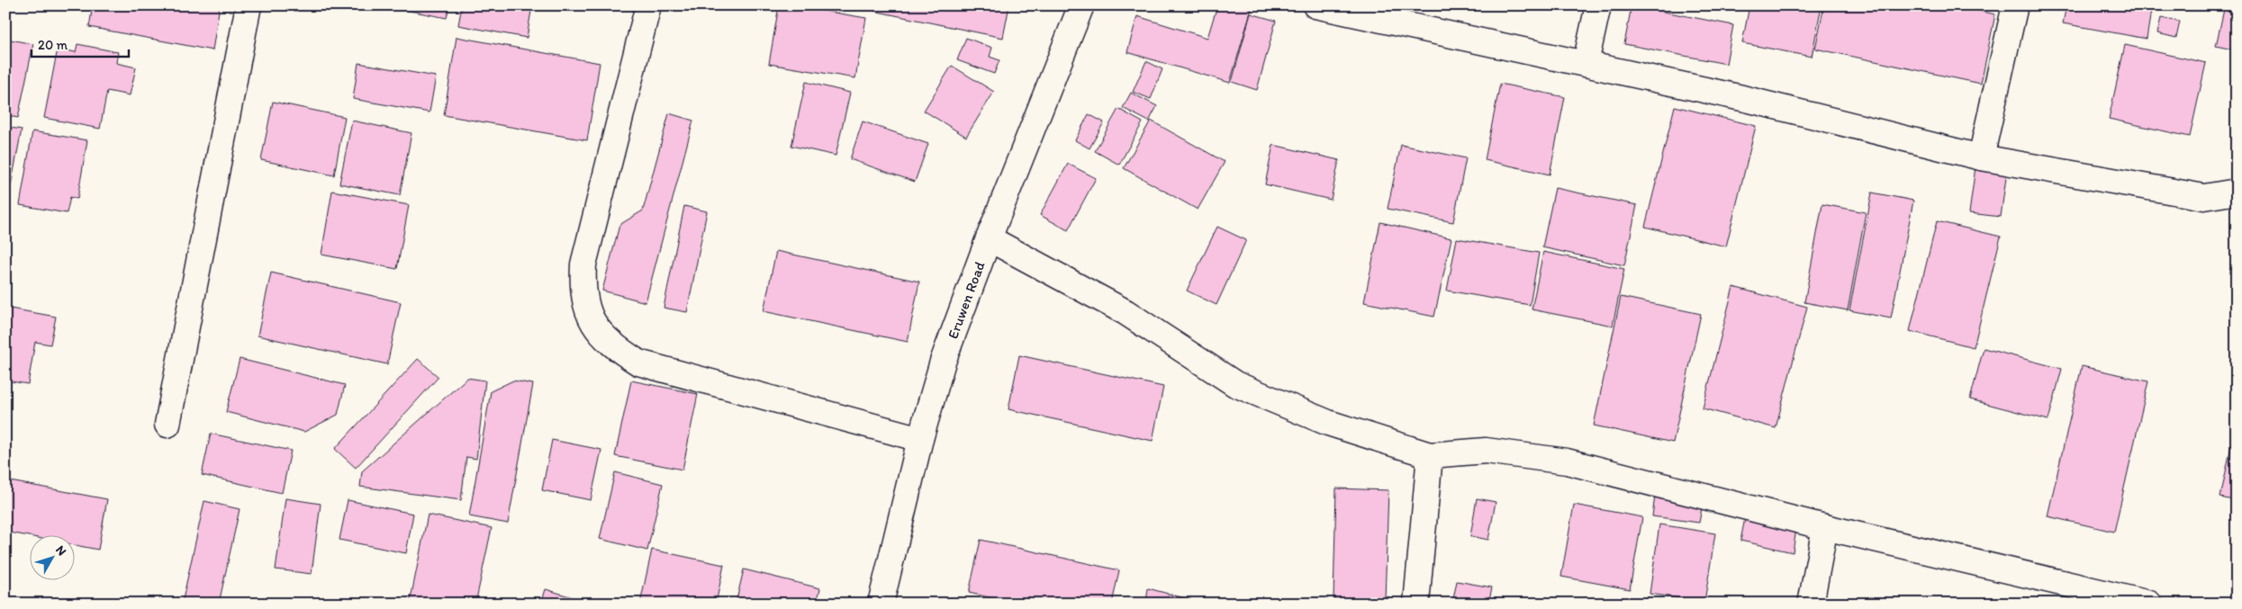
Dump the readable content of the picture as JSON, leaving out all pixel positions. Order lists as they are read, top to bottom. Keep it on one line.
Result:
{"streets":{"street":["Eruwen Road"]},"scale_bar":"20 m","north":"top right"}
